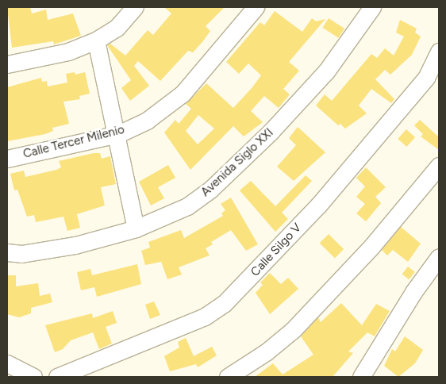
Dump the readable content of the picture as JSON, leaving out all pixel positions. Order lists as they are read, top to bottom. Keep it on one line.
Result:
{"streets":{"street":["Calle Tercer Milenio","Avenida Siglo XXI","Calle Silgo V"]}}
